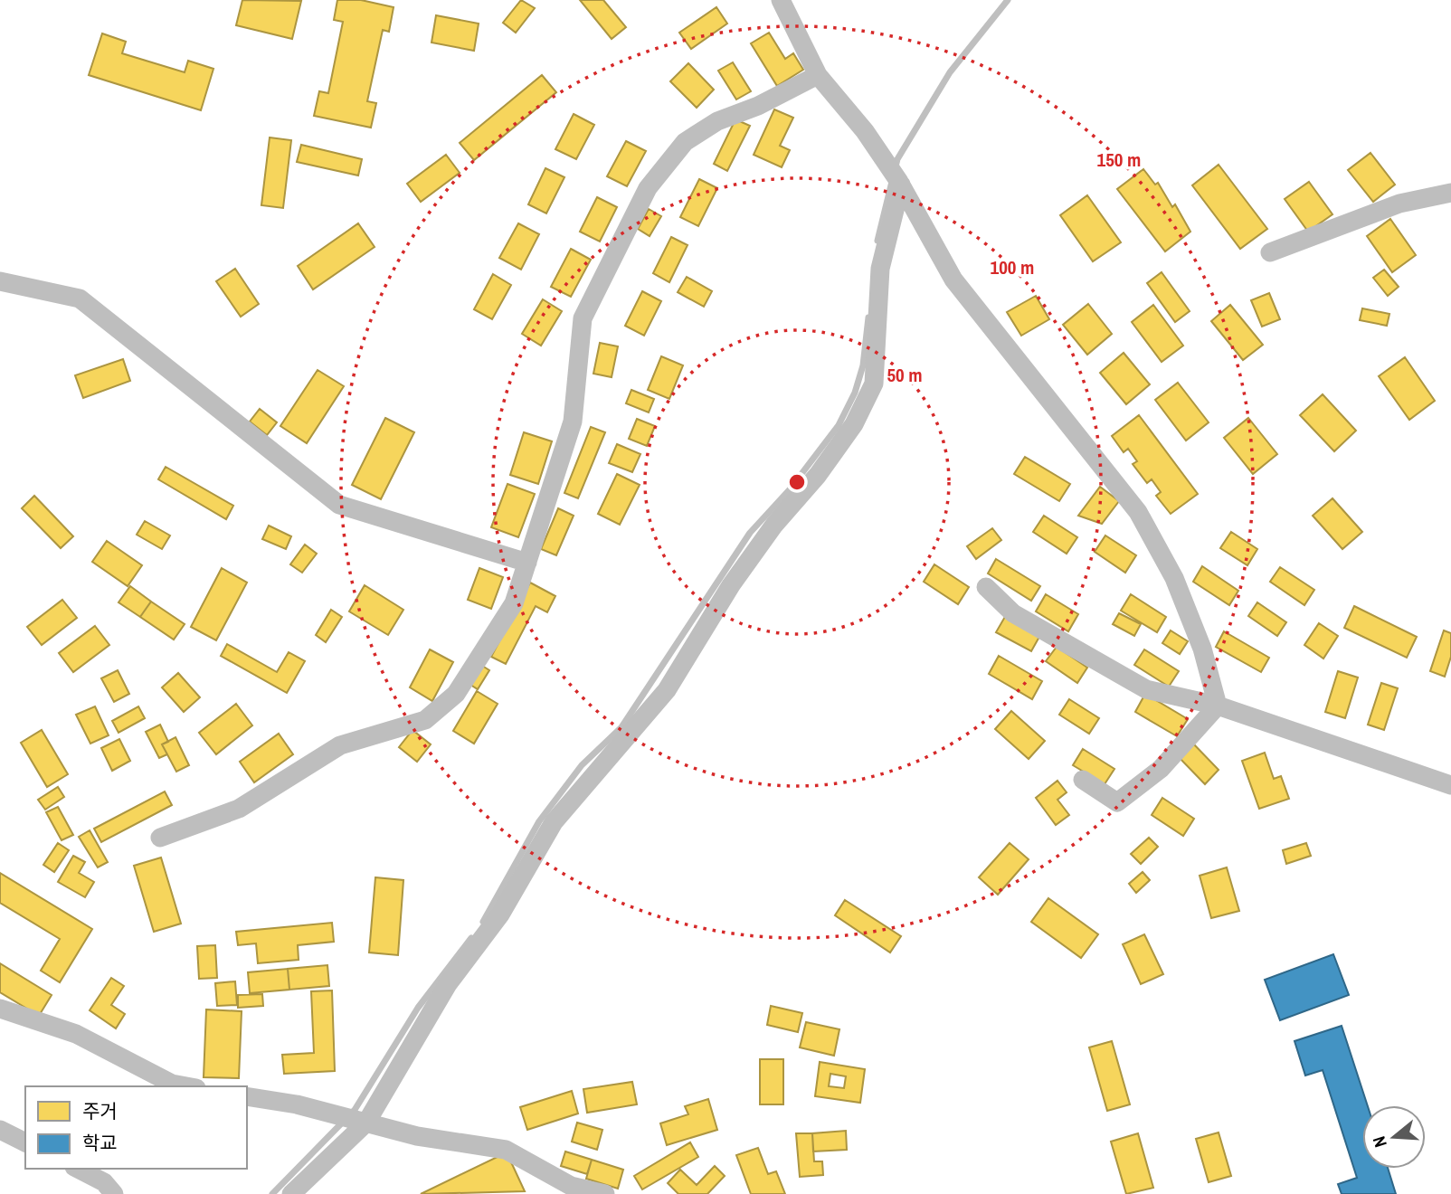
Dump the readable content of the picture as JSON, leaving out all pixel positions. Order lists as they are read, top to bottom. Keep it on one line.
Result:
{"legend":["주거","학교"],"north":"left","rings":["150 m","100 m","50 m"]}
